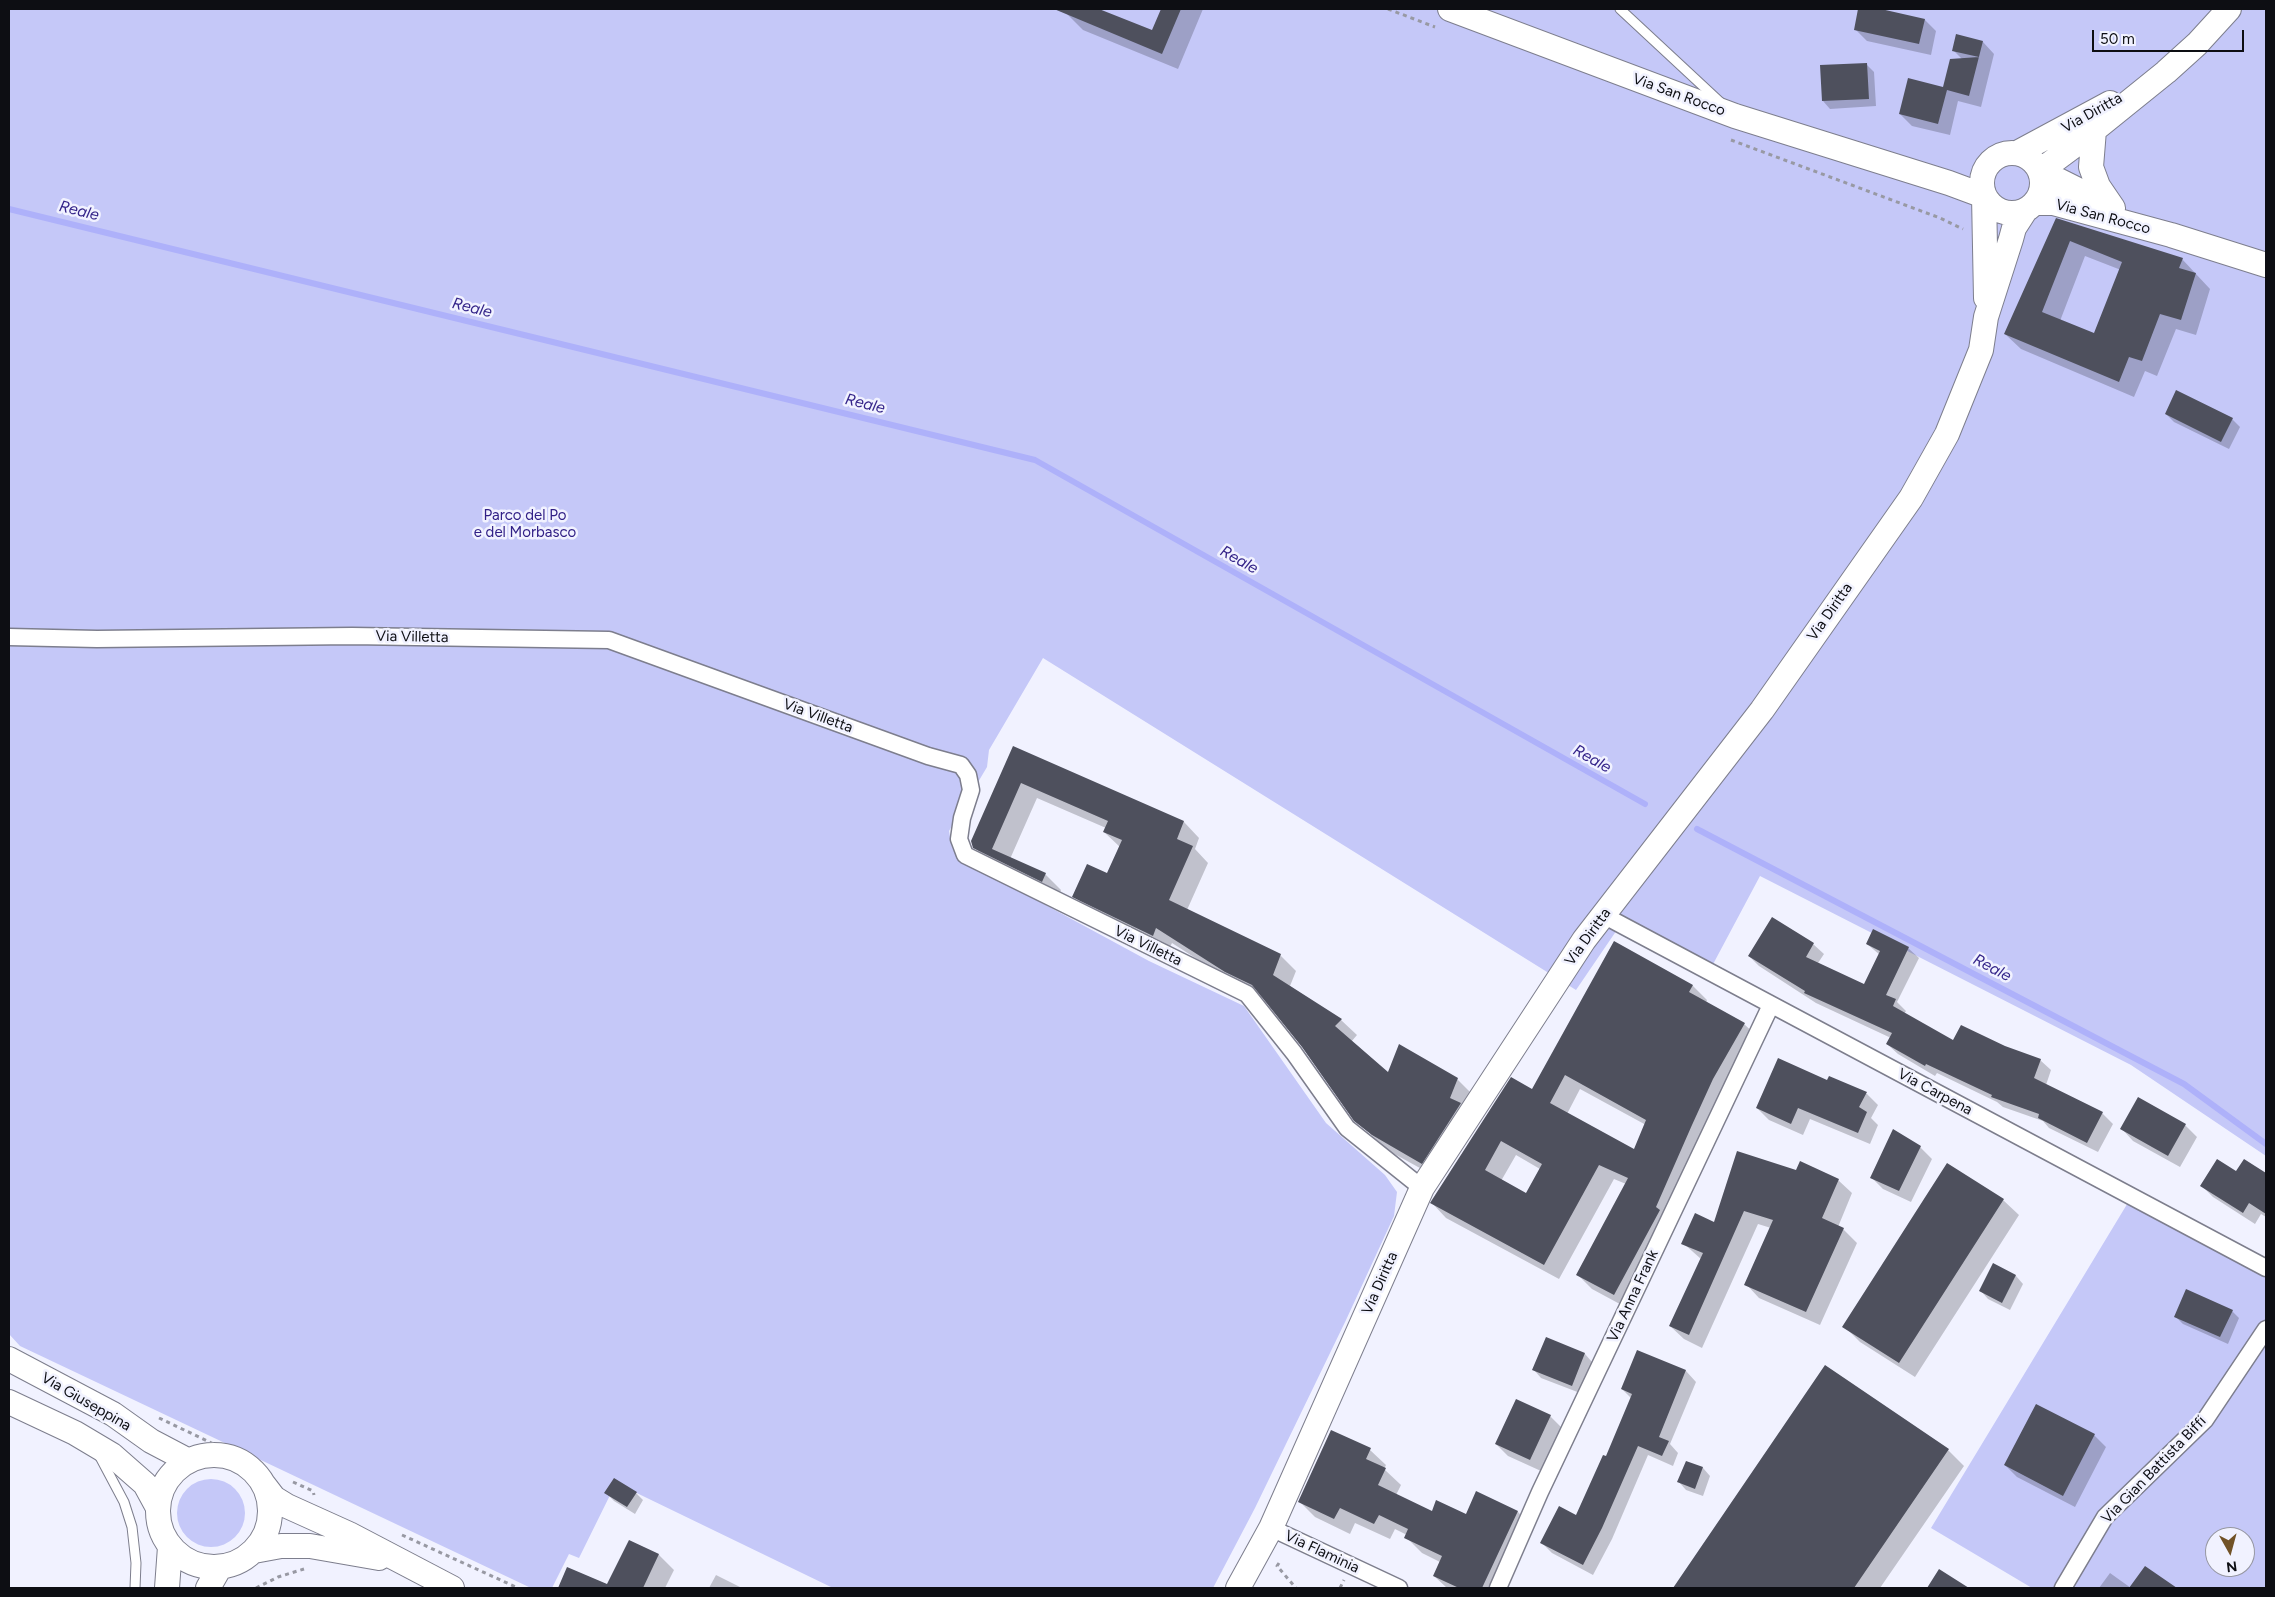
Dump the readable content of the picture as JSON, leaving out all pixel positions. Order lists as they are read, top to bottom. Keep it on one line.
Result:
{"streets":{"main road":["Via San Rocco","Via Diritta","Via Giuseppina"],"street":["Via Villetta","Via Carpena","Via Anna Frank","Via Gian Battista Biffi","Via Flaminia"]},"crossings":[["Via San Rocco","Via Diritta"],["Via Diritta","Via Villetta"],["Via Diritta","Via Carpena"],["Via Diritta","Via Flaminia"],["Via Carpena","Via Anna Frank"]],"water":["Reale"],"parks":["Parco del Po e del Morbasco"],"scale_bar":"50 m","north":"bottom"}
